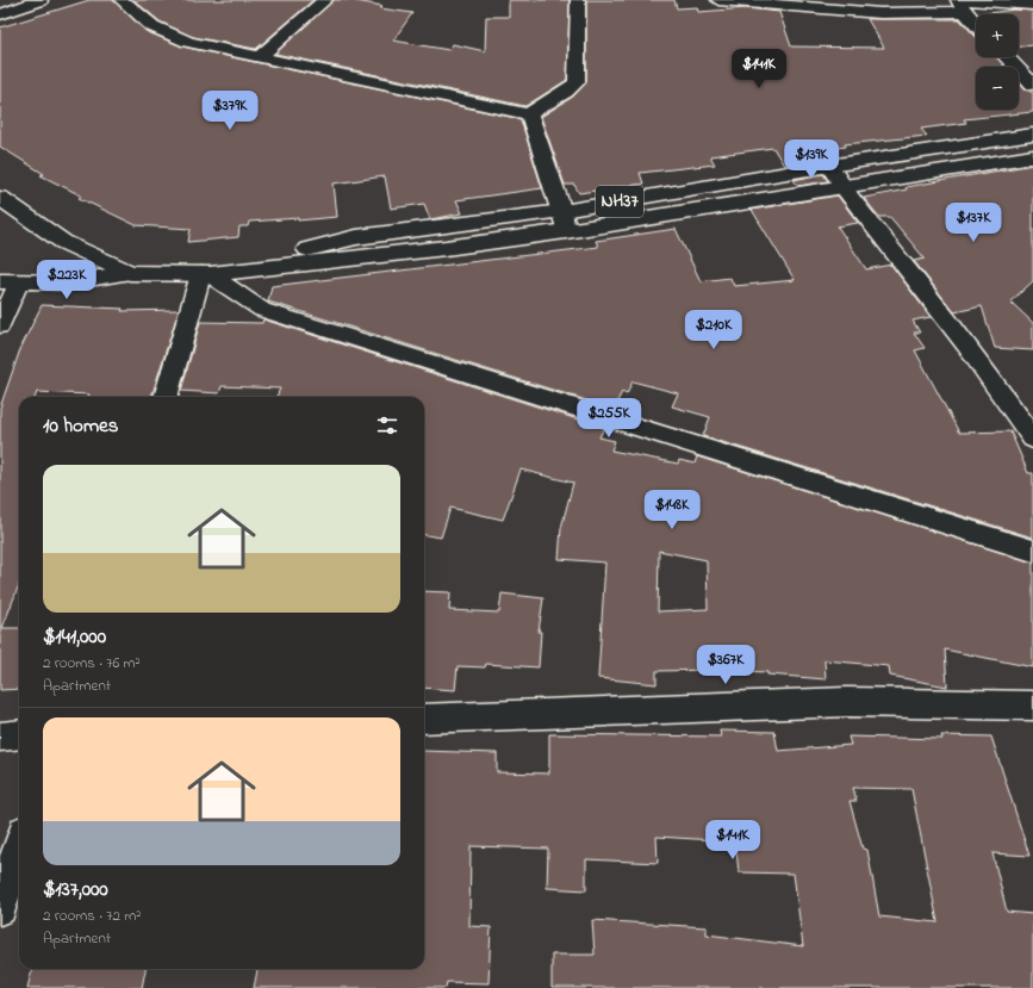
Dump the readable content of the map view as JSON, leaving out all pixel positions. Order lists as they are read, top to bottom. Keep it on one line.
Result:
{"streets":{"highway":["NH37"]},"page":{"map_buttons":["+","−"],"price":["$141K","$379K","$139K","$137K","$223K","$210K","$255K","$148K","$367K","$141K"],"heading":"10 homes","list":[{"name":"$141,000","note":"2 rooms · 76 m² · Apartment"},{"name":"$137,000","note":"2 rooms · 72 m² · Apartment"}]}}
